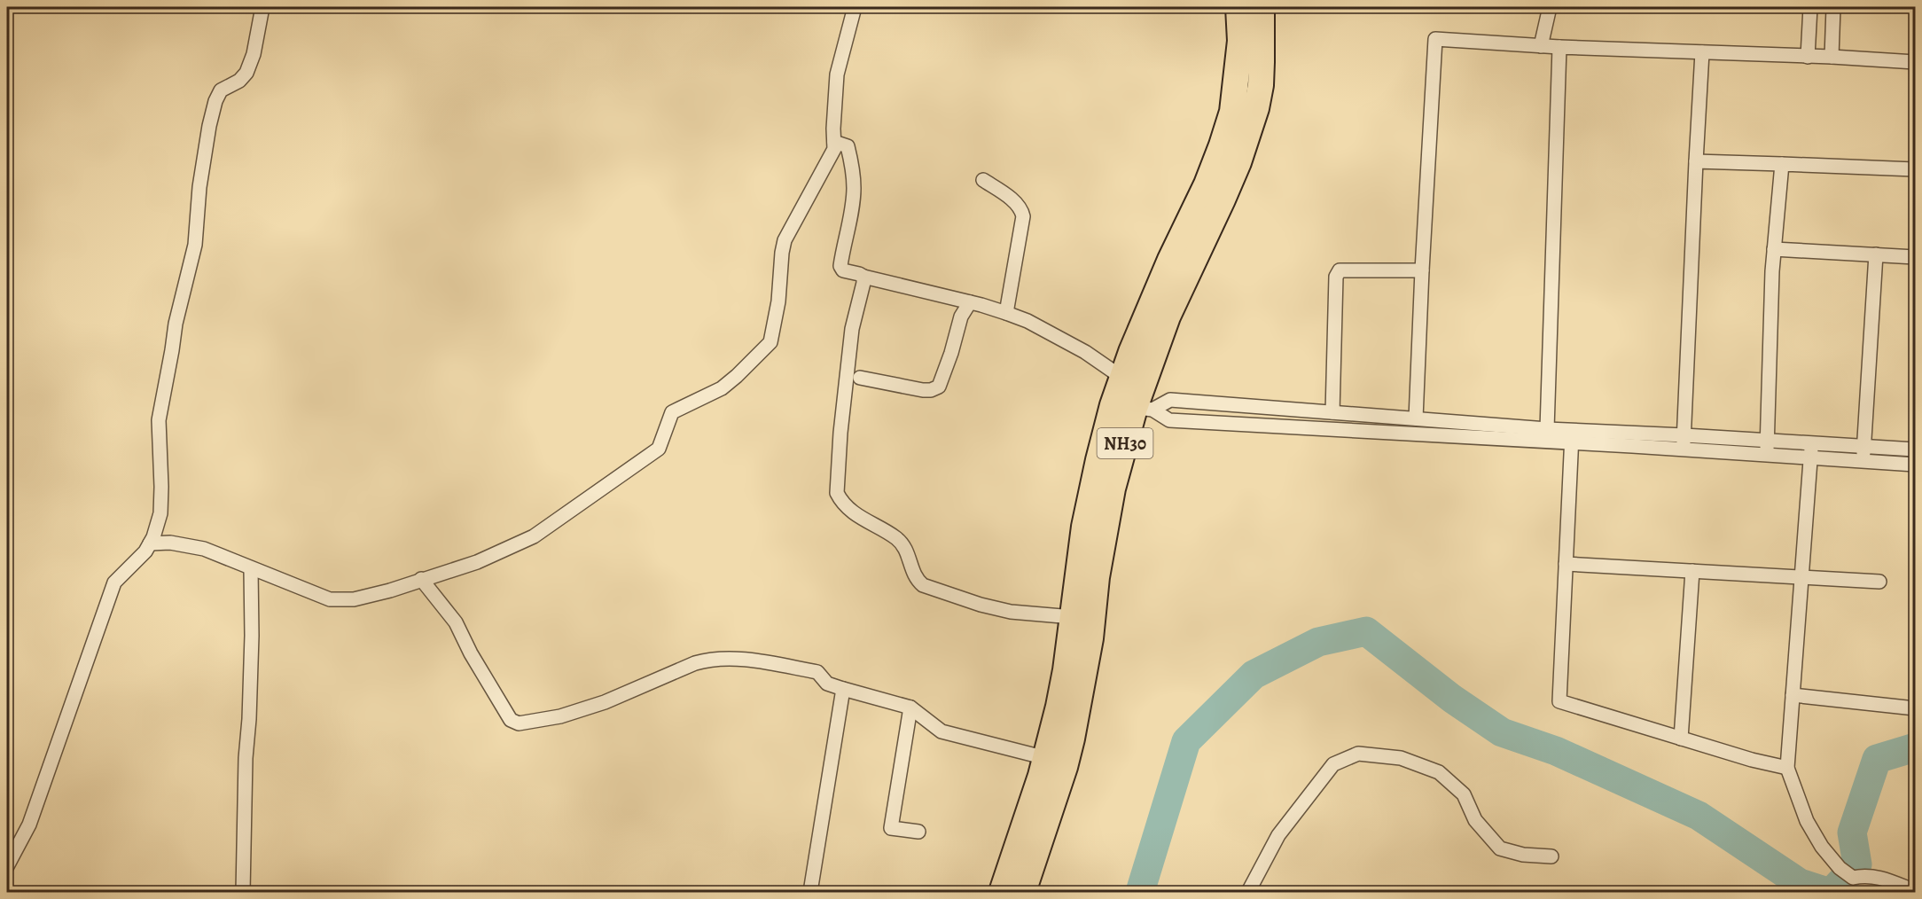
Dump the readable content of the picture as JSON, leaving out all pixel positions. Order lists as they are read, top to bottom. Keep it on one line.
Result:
{"streets":{"highway":["NH30"]}}
